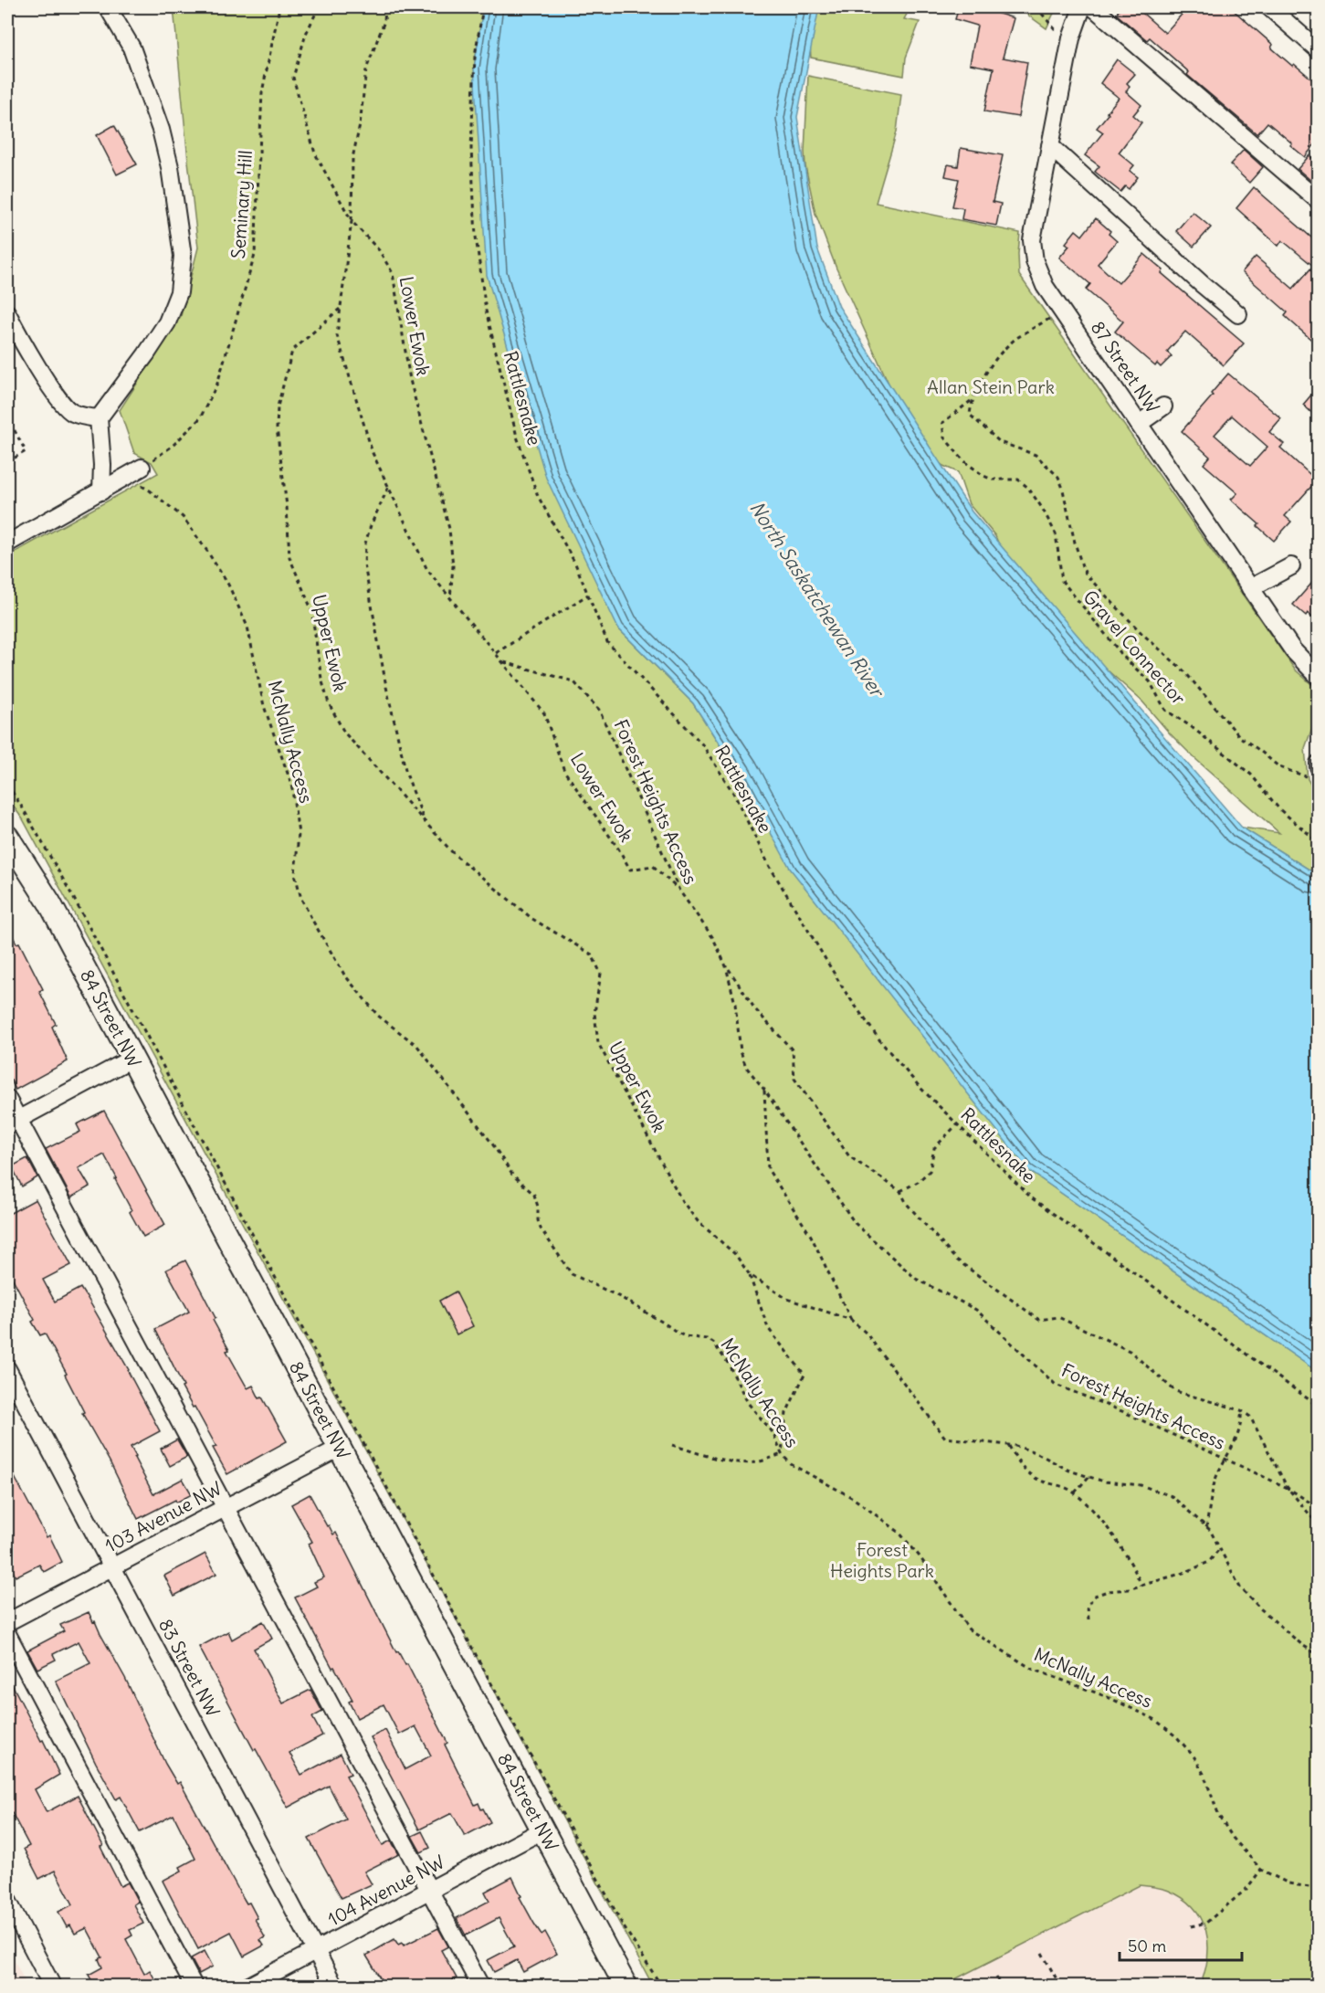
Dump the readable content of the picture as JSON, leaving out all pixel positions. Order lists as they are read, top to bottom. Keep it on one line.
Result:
{"streets":{"main road":["84 Street NW"],"street":["87 Street NW","103 Avenue NW","83 Street NW","104 Avenue NW"],"path":["Seminary Hill","Lower Ewok","Rattlesnake","Upper Ewok","Gravel Connector","McNally Access","Forest Heights Access"]},"crossings":[["Seminary Hill","McNally Access"],["Lower Ewok","Forest Heights Access"],["84 Street NW","103 Avenue NW"],["84 Street NW","104 Avenue NW"],["103 Avenue NW","83 Street NW"],["83 Street NW","104 Avenue NW"]],"water":["North Saskatchewan River"],"parks":["Allan Stein Park","Forest Heights Park"],"scale_bar":"50 m"}
